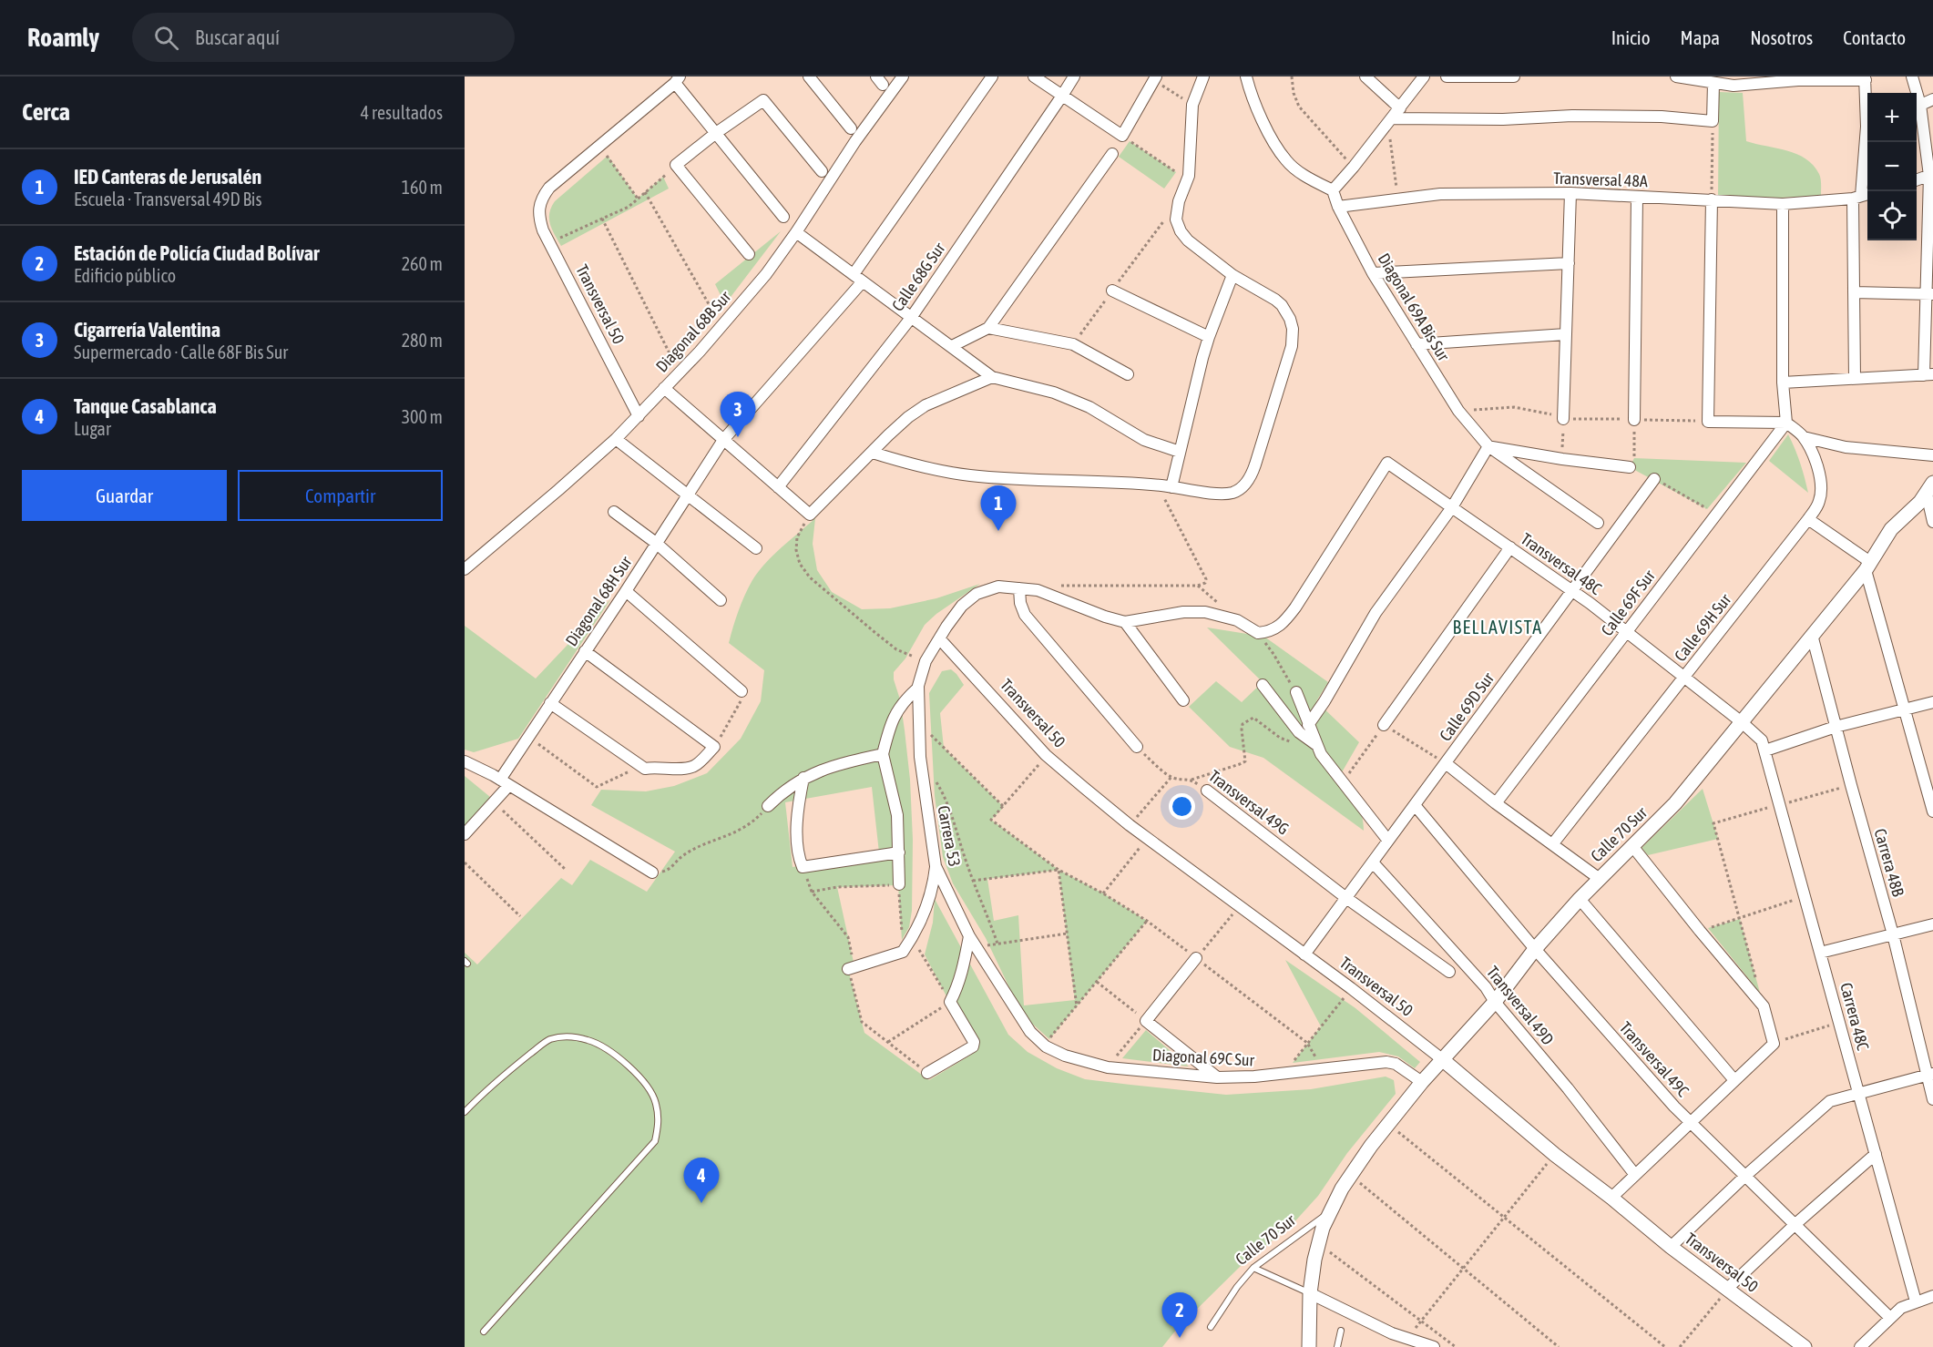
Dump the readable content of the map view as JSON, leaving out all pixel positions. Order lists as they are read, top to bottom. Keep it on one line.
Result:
{"streets":{"street":["Transversal 48A","Calle 68G Sur","Transversal 50","Diagonal 69A Bis Sur","Diagonal 68B Sur","Transversal 48C","Diagonal 68H Sur","Calle 69F Sur","Calle 69H Sur","Calle 69D Sur","Transversal 49G","Calle 70 Sur","Carrera 53","Carrera 48B","Transversal 49D","Carrera 48C","Diagonal 69C Sur","Transversal 49C"]},"crossings":[["Transversal 48A","Diagonal 69A Bis Sur"],["Transversal 50","Diagonal 68B Sur"],["Transversal 50","Calle 69D Sur"],["Transversal 50","Calle 70 Sur"],["Transversal 50","Carrera 53"],["Transversal 48C","Calle 69F Sur"],["Transversal 48C","Calle 69H Sur"],["Transversal 48C","Calle 69D Sur"],["Transversal 48C","Calle 70 Sur"],["Transversal 48C","Carrera 48C"],["Calle 69F Sur","Calle 69H Sur"],["Calle 69D Sur","Transversal 49G"],["Calle 69D Sur","Transversal 49D"],["Calle 69D Sur","Transversal 49C"],["Calle 70 Sur","Carrera 48B"],["Calle 70 Sur","Transversal 49D"],["Calle 70 Sur","Diagonal 69C Sur"],["Calle 70 Sur","Transversal 49C"],["Carrera 53","Diagonal 69C Sur"]],"districts":["BELLAVISTA"],"page":{"header":"Roamly","search":"Buscar aquí","nav":["Inicio","Mapa","Nosotros","Contacto"],"heading":["Cerca","4 resultados"],"map_buttons":["+","−"],"list":[{"mark":"1","name":"IED Canteras de Jerusalén","note":"Escuela · Transversal 49D Bis","value":"160 m"},{"mark":"2","name":"Estación de Policía Ciudad Bolívar","note":"Edificio público","value":"260 m"},{"mark":"3","name":"Cigarrería Valentina","note":"Supermercado · Calle 68F Bis Sur","value":"280 m"},{"mark":"4","name":"Tanque Casablanca","note":"Lugar","value":"300 m"}],"pins":["3","1","4","2"],"buttons":["Guardar","Compartir"]}}
